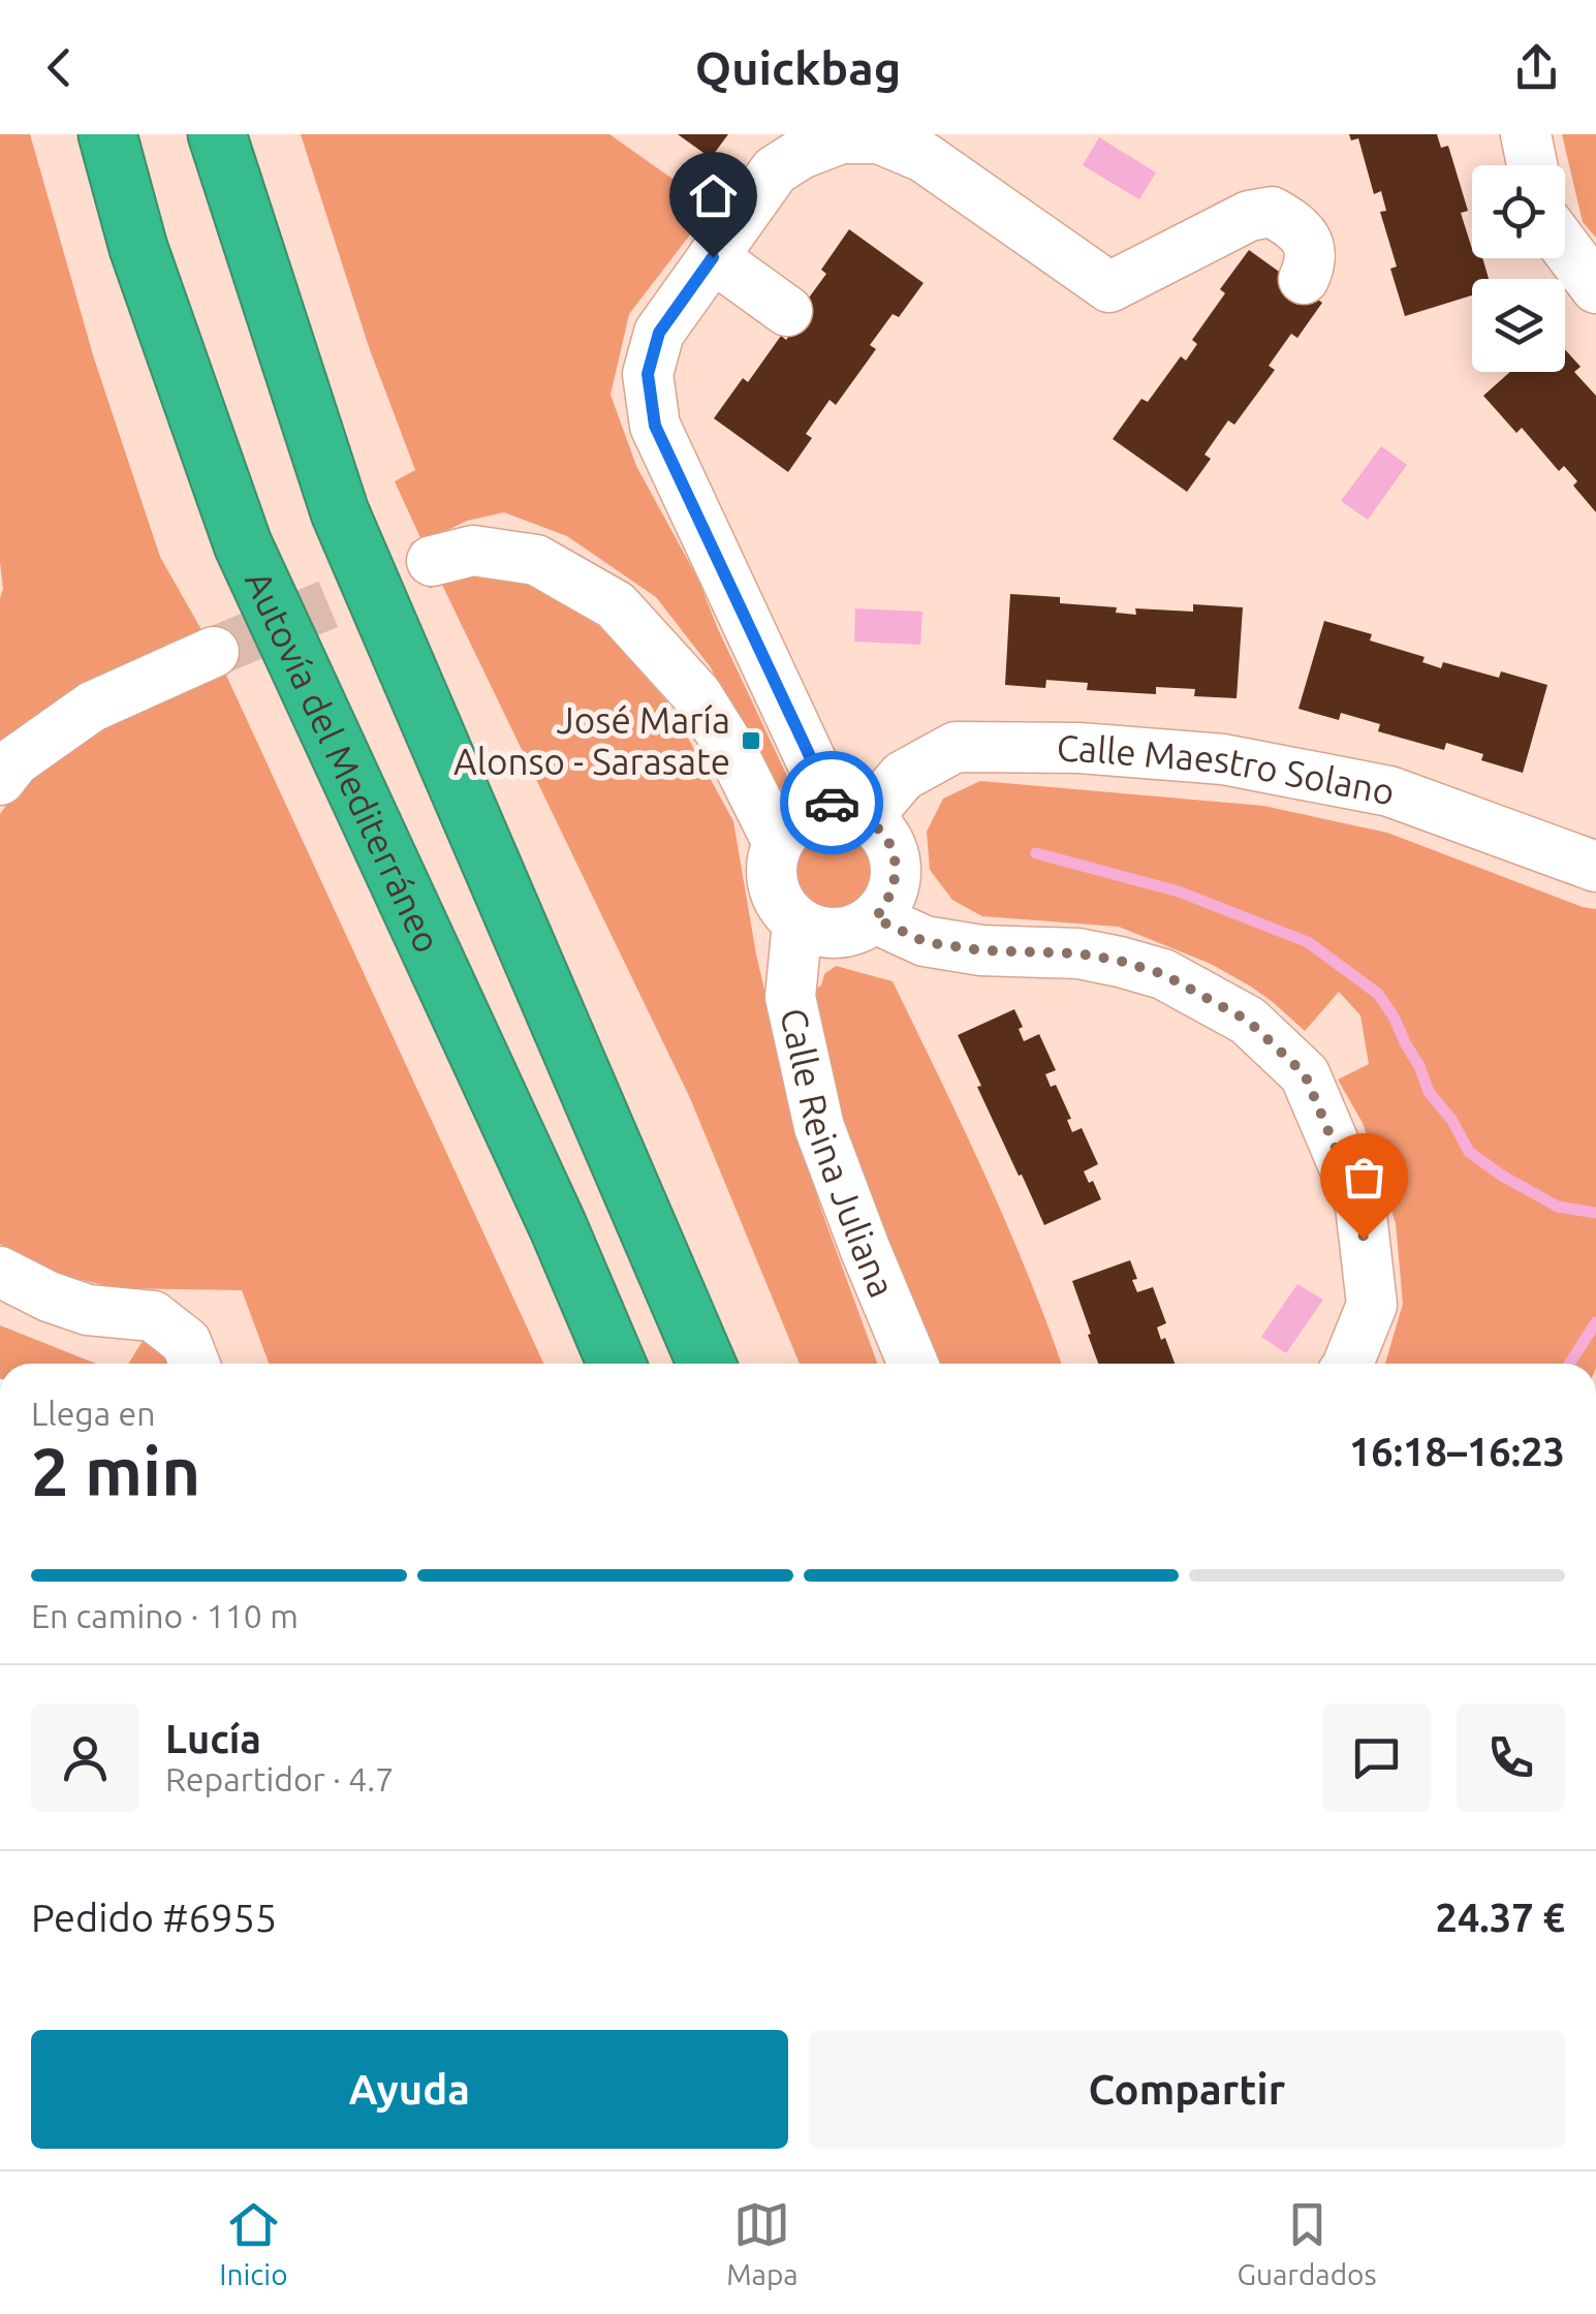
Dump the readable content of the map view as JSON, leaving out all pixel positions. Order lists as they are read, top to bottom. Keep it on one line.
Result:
{"streets":{"highway":["Autovía del Mediterráneo"],"street":["Calle Maestro Solano","Calle Reina Juliana"]},"crossings":[["Calle Maestro Solano","Calle Reina Juliana"]],"places":{"transit":["José María Alonso - Sarasate"]},"page":{"header":"Quickbag","heading":["2 min","Llega en","16:18–16:23"],"panel":["Lucía","Repartidor · 4.7","Pedido #6955","24.37 €"],"bar":"En camino · 110 m","buttons":["Ayuda","Compartir"],"tabs":["Inicio","Mapa","Guardados"]}}
